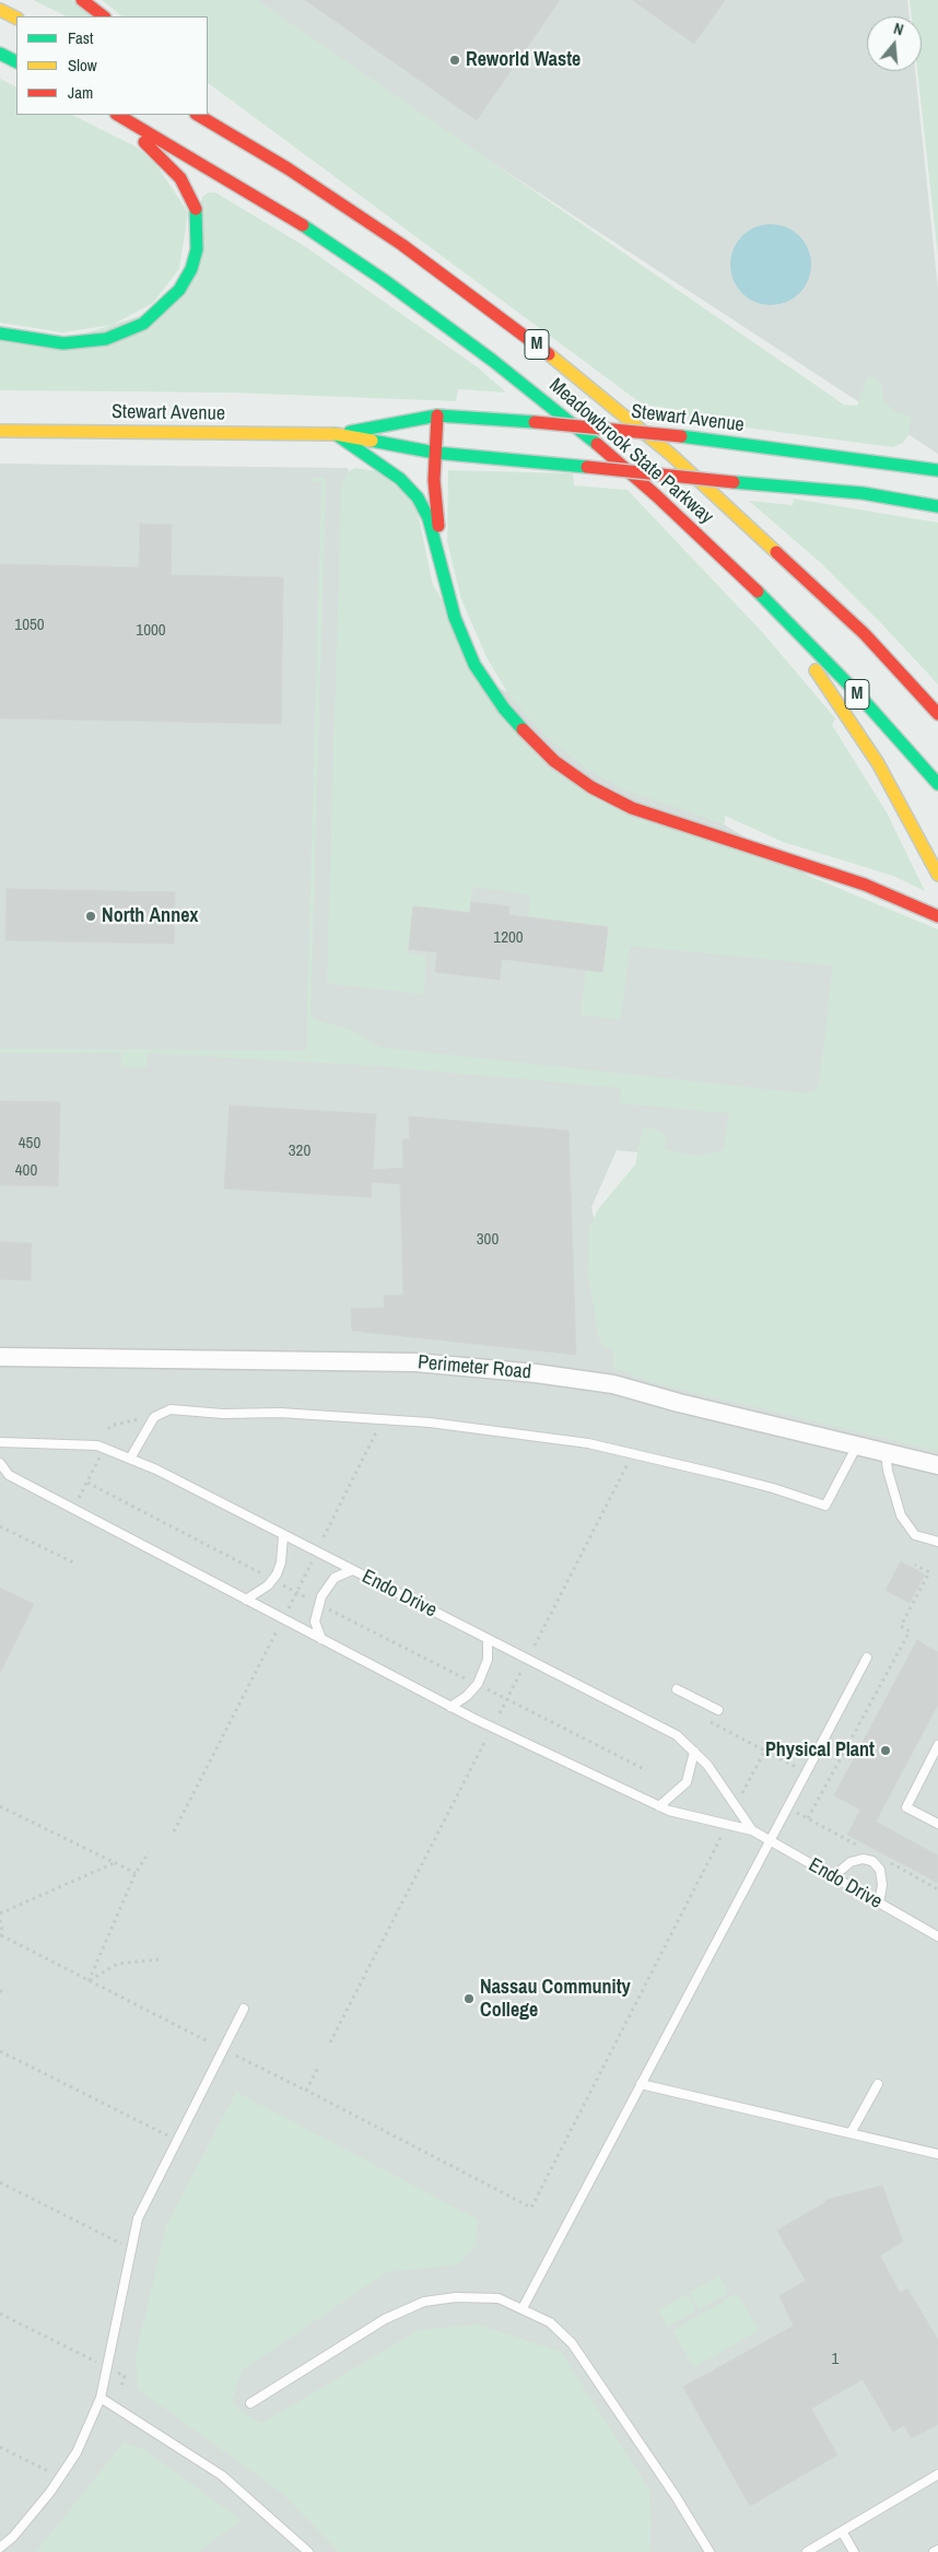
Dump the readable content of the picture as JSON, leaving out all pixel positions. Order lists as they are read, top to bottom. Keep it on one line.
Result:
{"streets":{"main road":["M","Stewart Avenue","Meadowbrook State Parkway"],"street":["Perimeter Road"],"lane":["Endo Drive"]},"places":["Reworld Waste","North Annex","Physical Plant","Nassau Community College"],"house_numbers":["1050","1000","1200","450","320","400","300","1"],"legend":["Fast","Slow","Jam"],"north":"top"}
